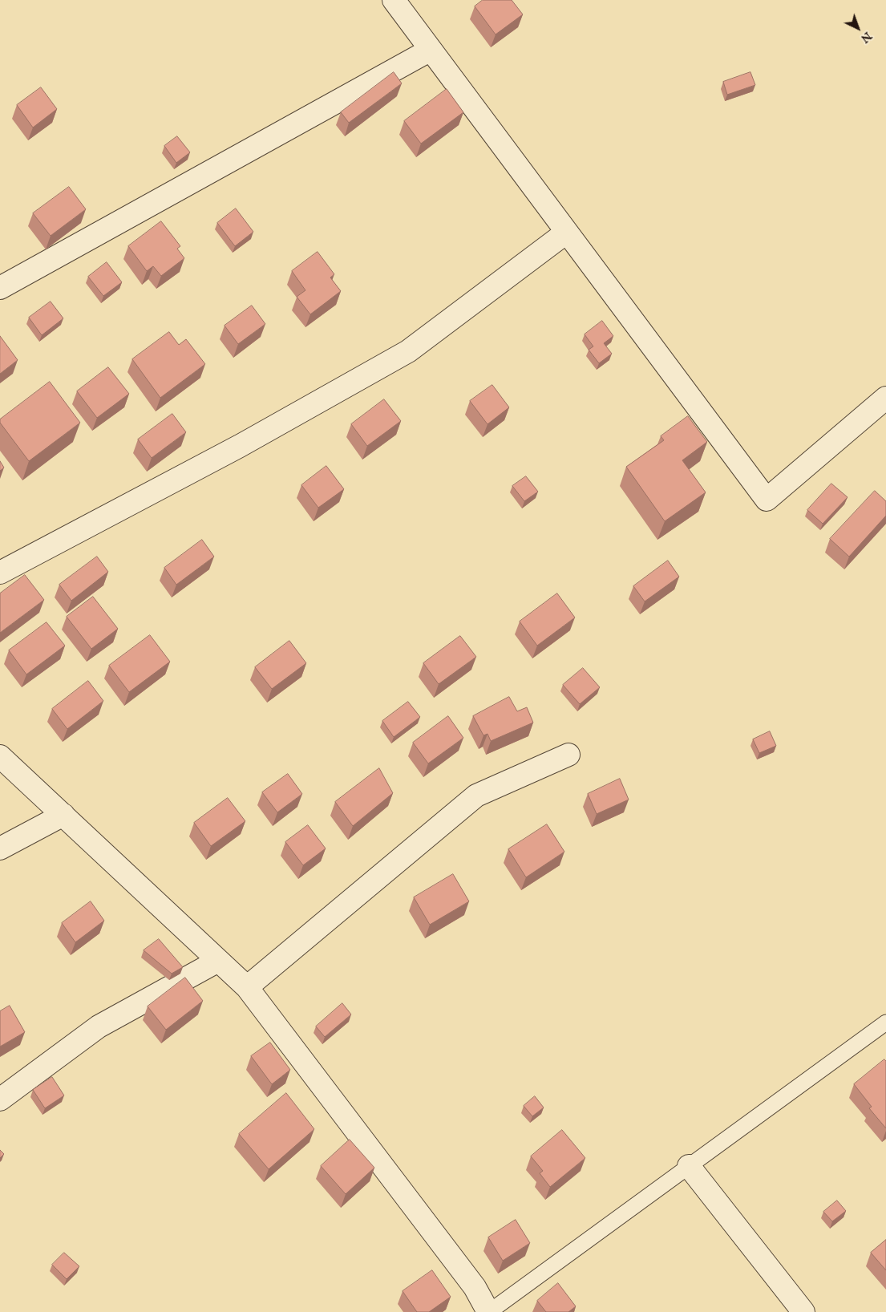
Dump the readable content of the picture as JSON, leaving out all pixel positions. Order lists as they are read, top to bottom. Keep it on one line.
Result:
{"north":"bottom right"}
